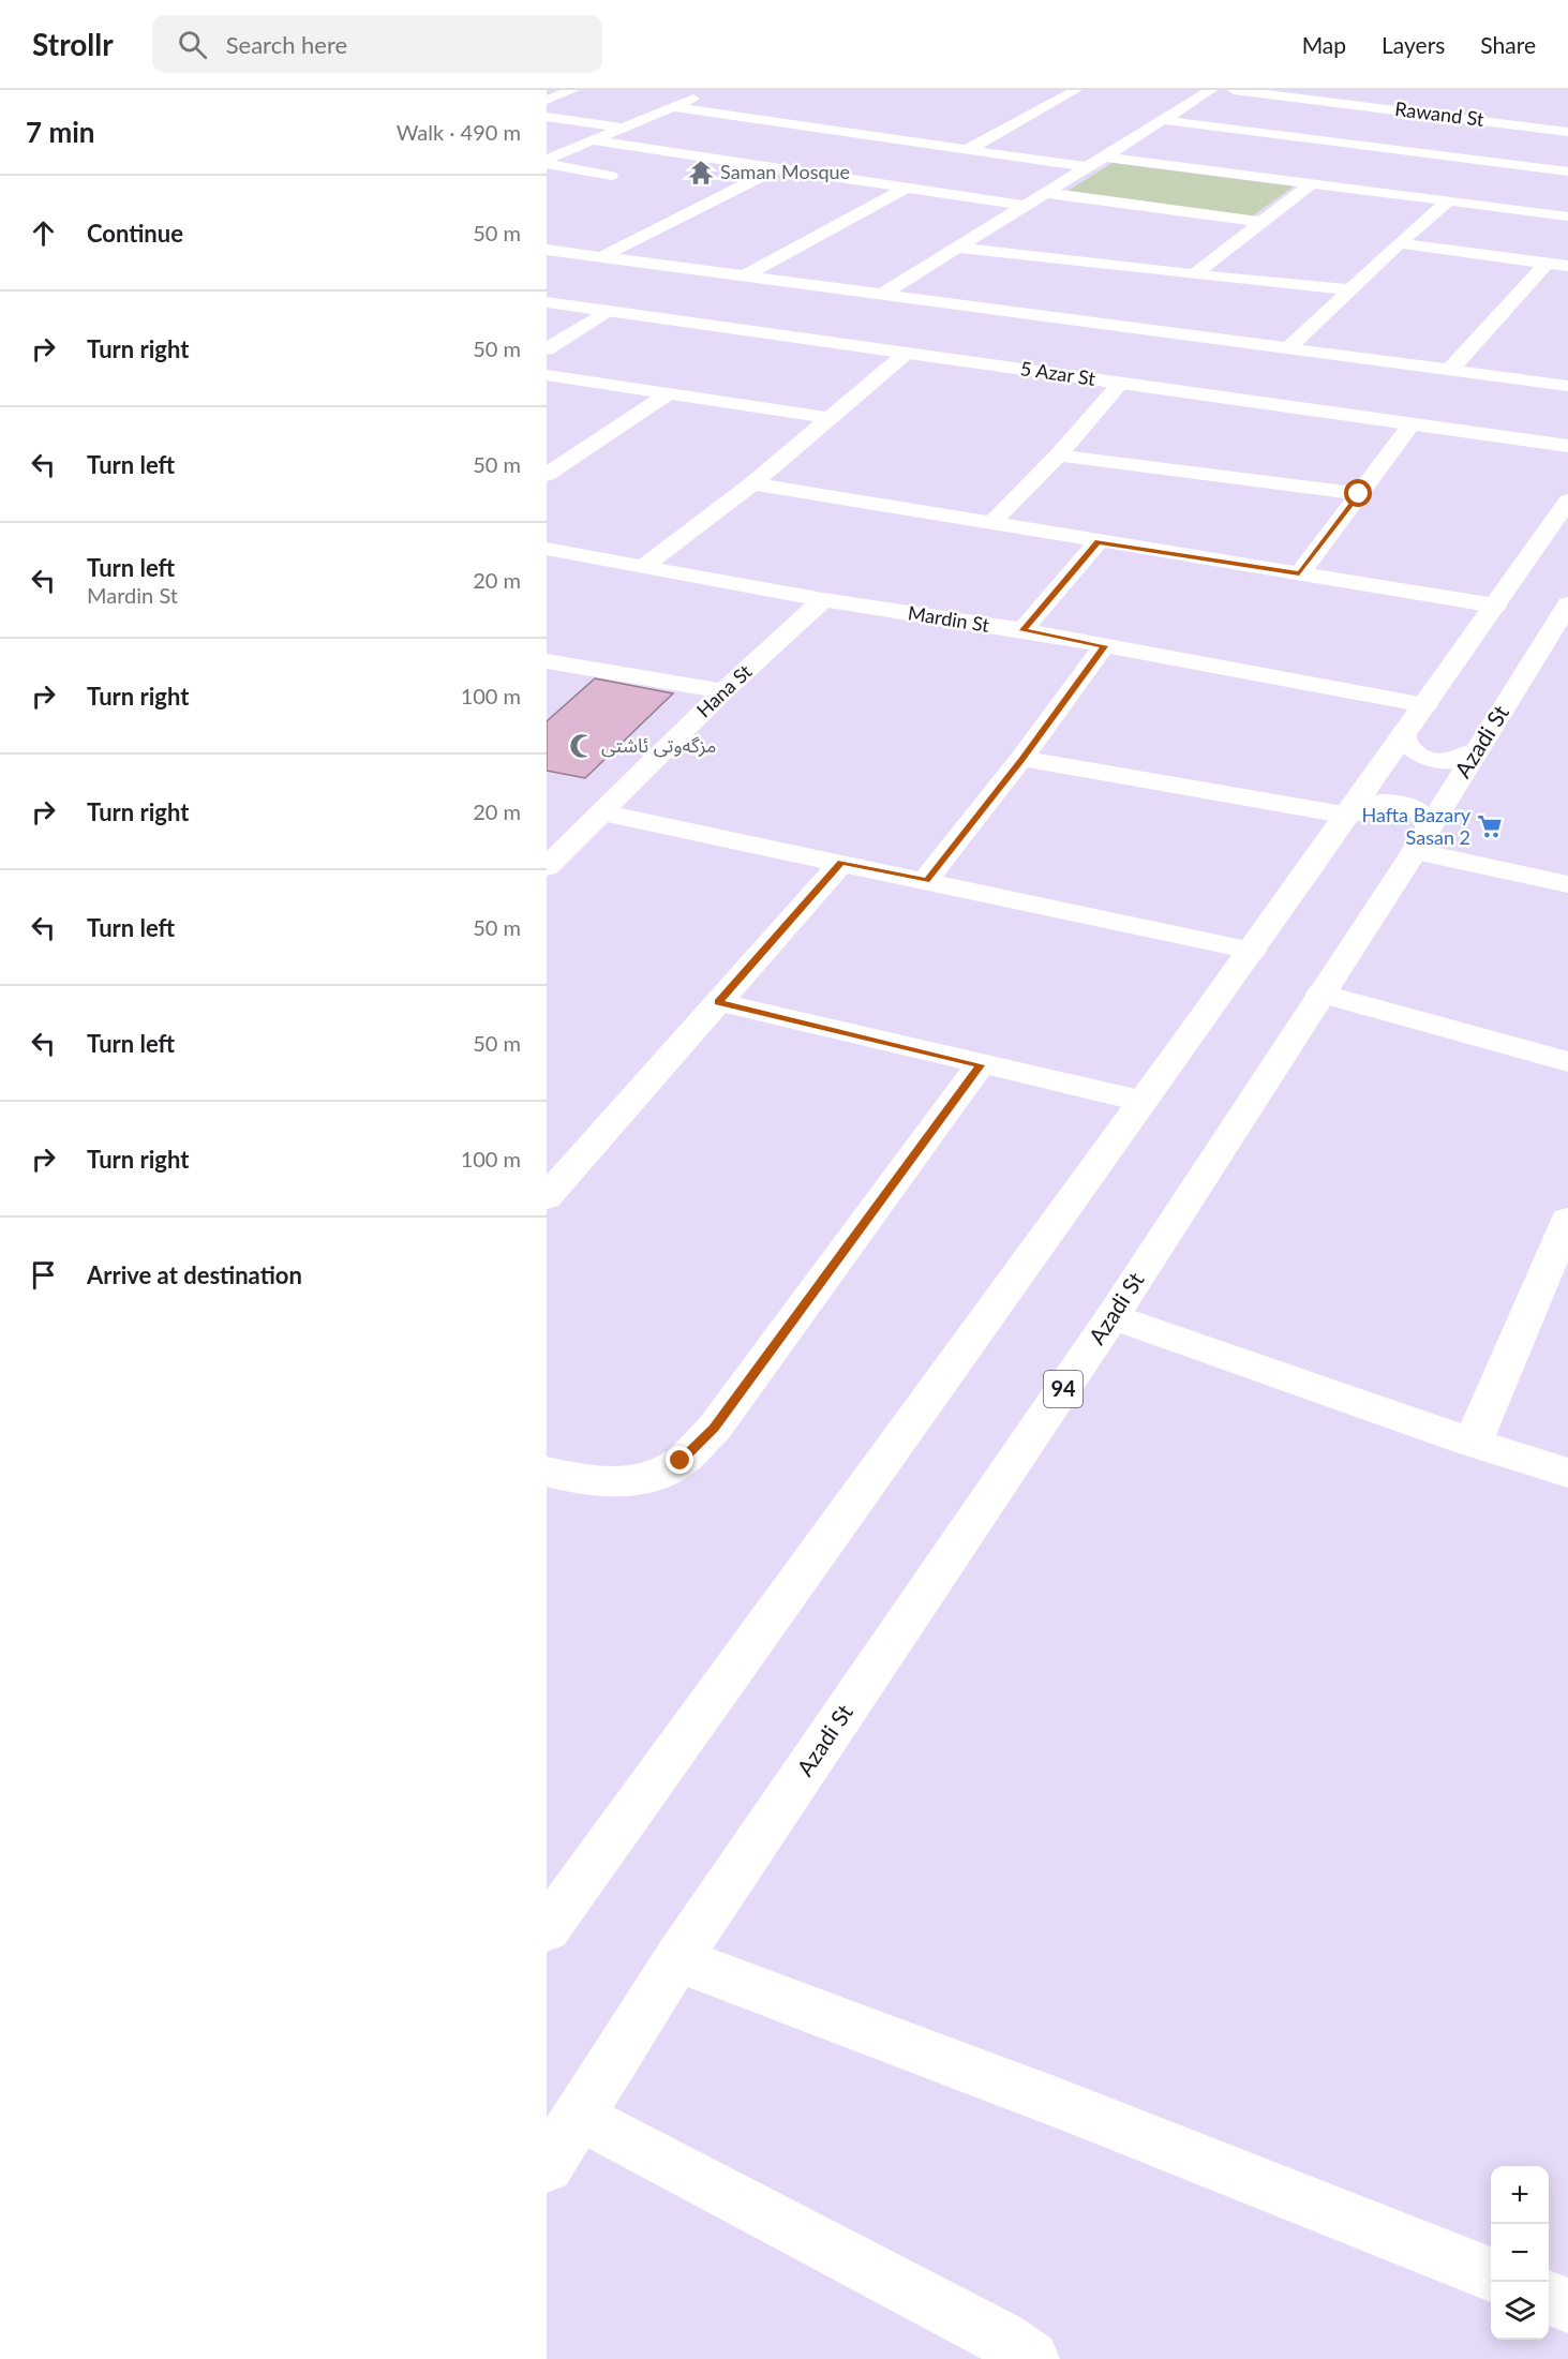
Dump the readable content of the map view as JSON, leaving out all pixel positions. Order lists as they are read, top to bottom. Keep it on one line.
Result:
{"streets":{"main road":["Rawand St","5 Azar St","Mardin St","Hana St","Azadi St","94"]},"crossings":[["Mardin St","Hana St"]],"places":{"temple":["Saman Mosque"],"mosque":["مزگەوتی ئاشتی"],"supermarket":["Hafta Bazary Sasan 2"]},"page":{"header":"Strollr","search":"Search here","nav":["Map","Layers","Share"],"heading":["7 min","Walk · 490 m"],"list":[["Continue","50 m"],["Turn right","50 m"],["Turn left","50 m"],["Turn left","Mardin St","20 m"],["Turn right","100 m"],["Turn right","20 m"],["Turn left","50 m"],["Turn left","50 m"],["Turn right","100 m"],"Arrive at destination"],"map_buttons":["+","−"]}}
